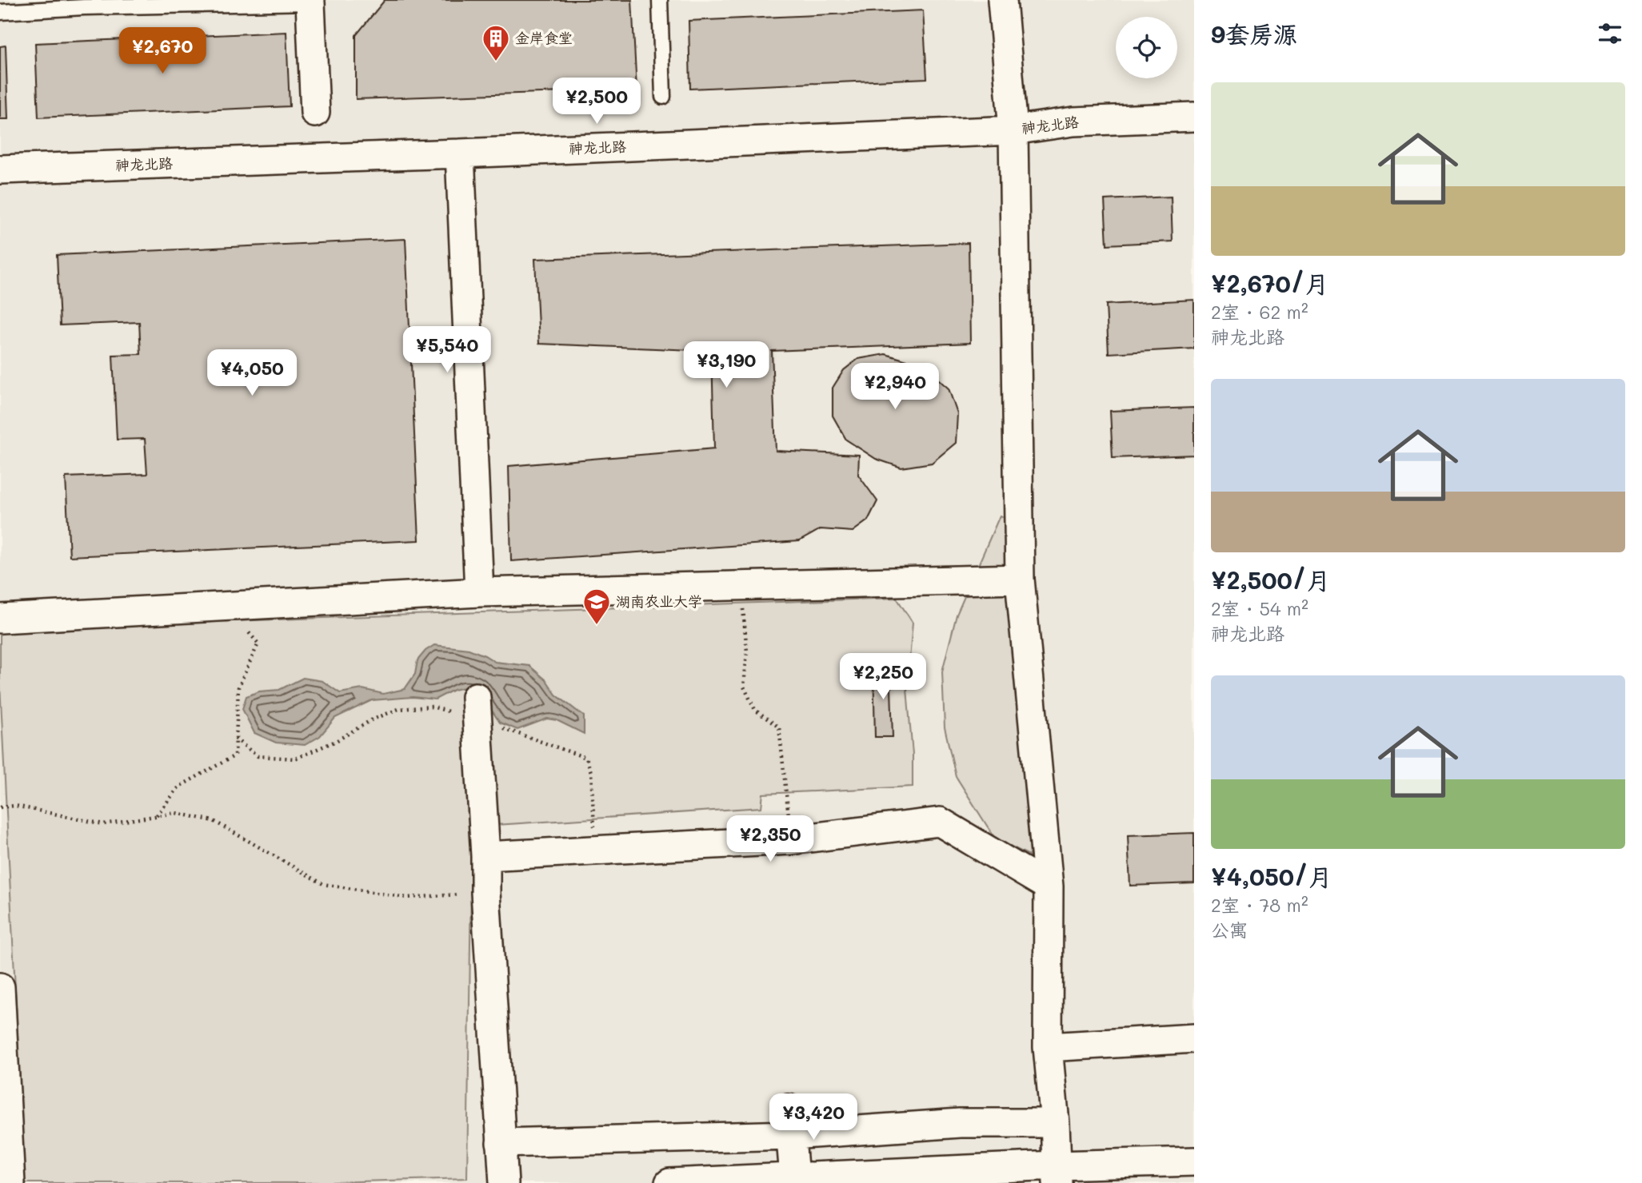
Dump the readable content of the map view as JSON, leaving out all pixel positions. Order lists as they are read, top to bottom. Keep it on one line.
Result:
{"streets":{"street":["神龙北路"]},"places":{"building":["金岸食堂"],"school or university":["湖南农业大学"]},"page":{"heading":"9套房源","price":["¥2,670","¥2,500","¥5,540","¥3,190","¥4,050","¥2,940","¥2,250","¥2,350","¥3,420"],"list":[{"name":"¥2,670/月","note":"2室 · 62 m² · 神龙北路"},{"name":"¥2,500/月","note":"2室 · 54 m² · 神龙北路"},{"name":"¥4,050/月","note":"2室 · 78 m² · 公寓"}]}}
